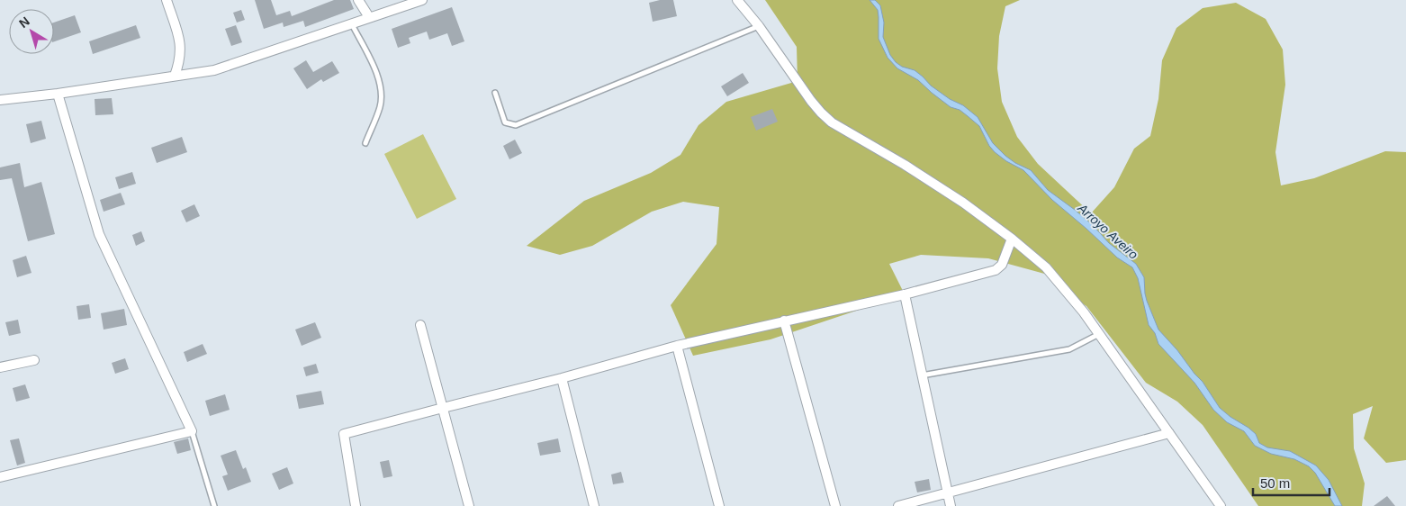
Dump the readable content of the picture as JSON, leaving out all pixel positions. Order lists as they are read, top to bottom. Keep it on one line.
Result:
{"water":["Arroyo Aveiro"],"scale_bar":"50 m","north":"top left"}
